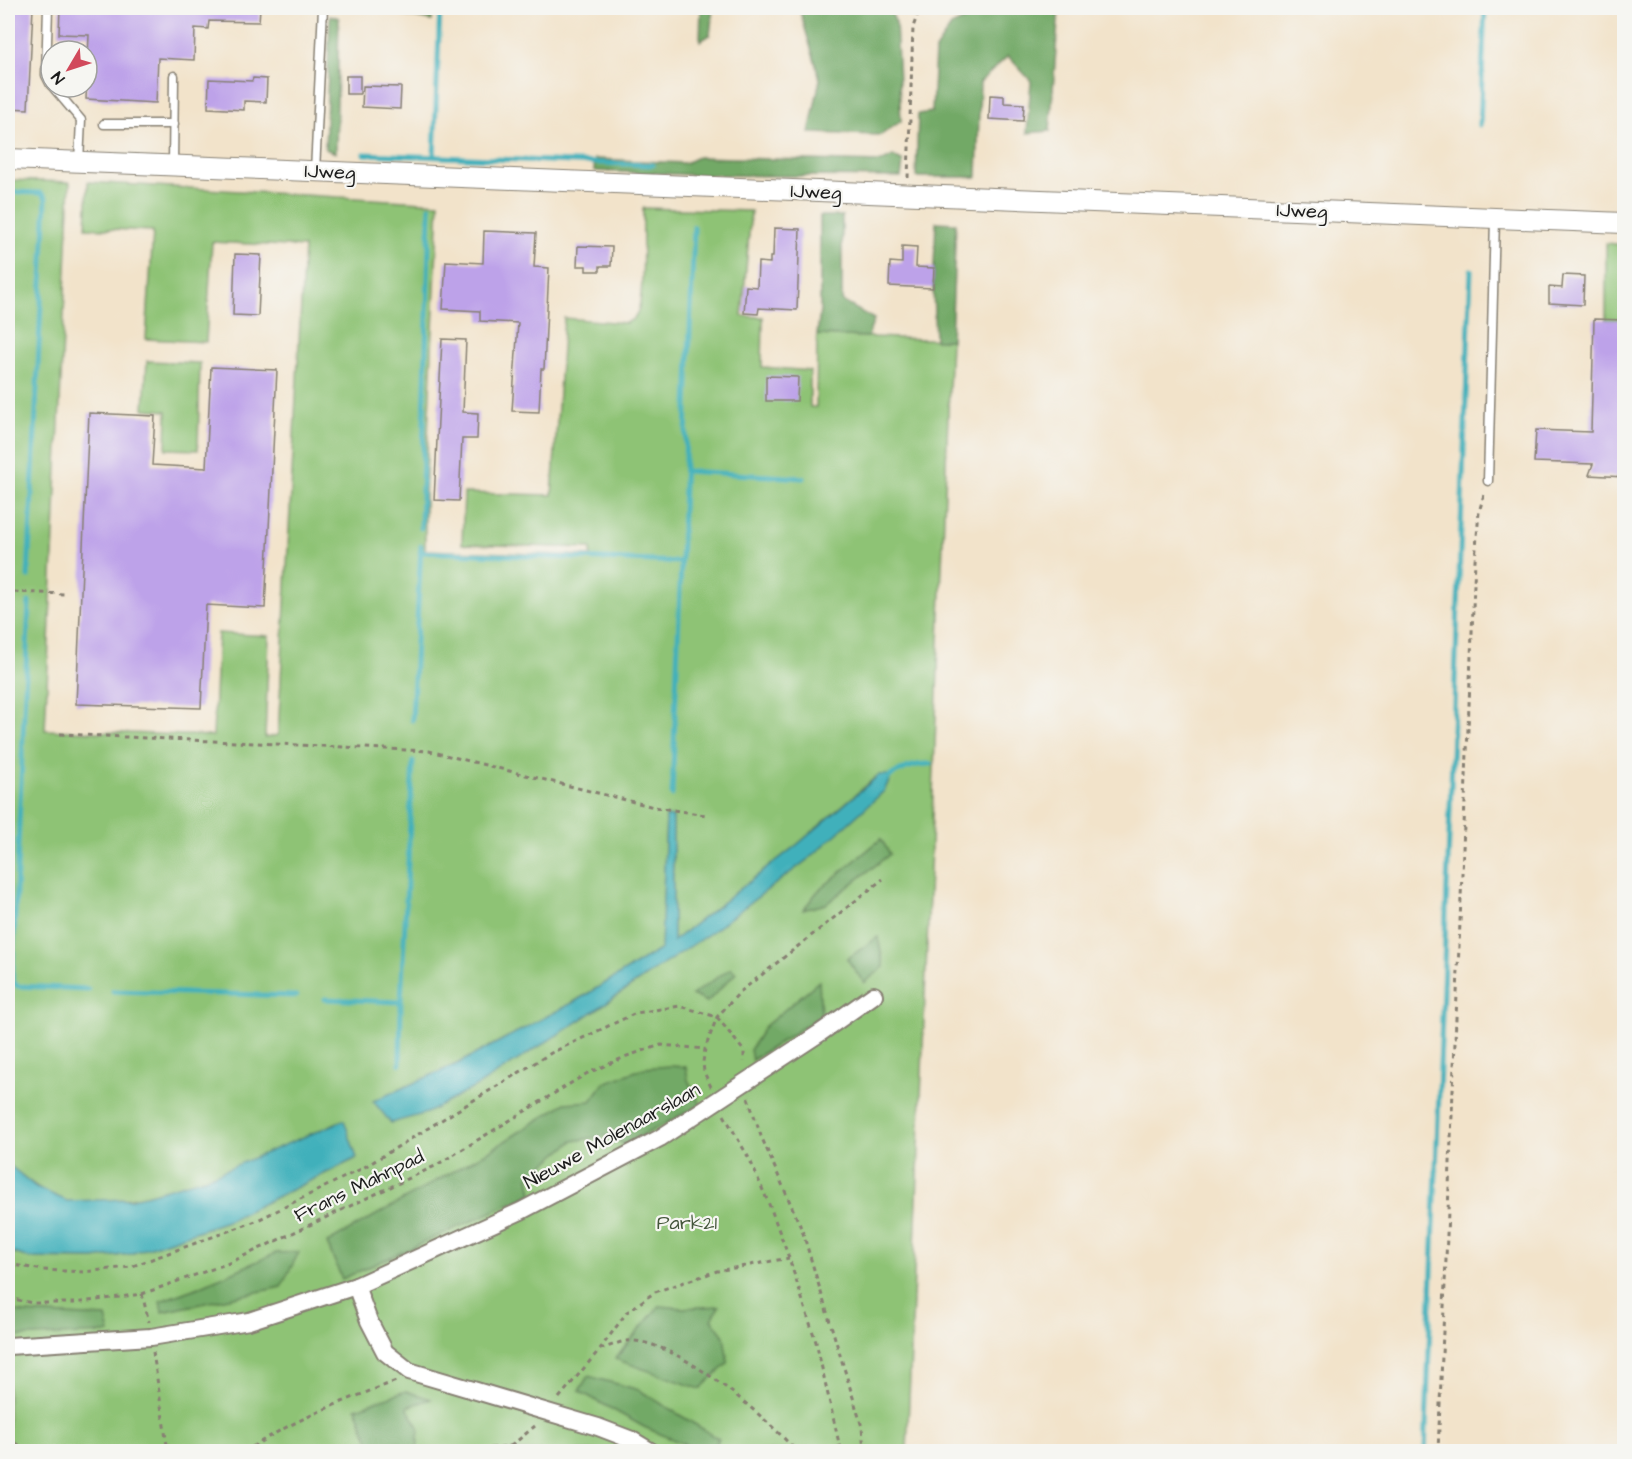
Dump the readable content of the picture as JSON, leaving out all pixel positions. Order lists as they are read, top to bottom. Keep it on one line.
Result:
{"streets":{"street":["IJweg","Nieuwe Molenaarslaan"],"path":["Frans Mahnpad"]},"parks":["Park21"],"north":"bottom left"}
